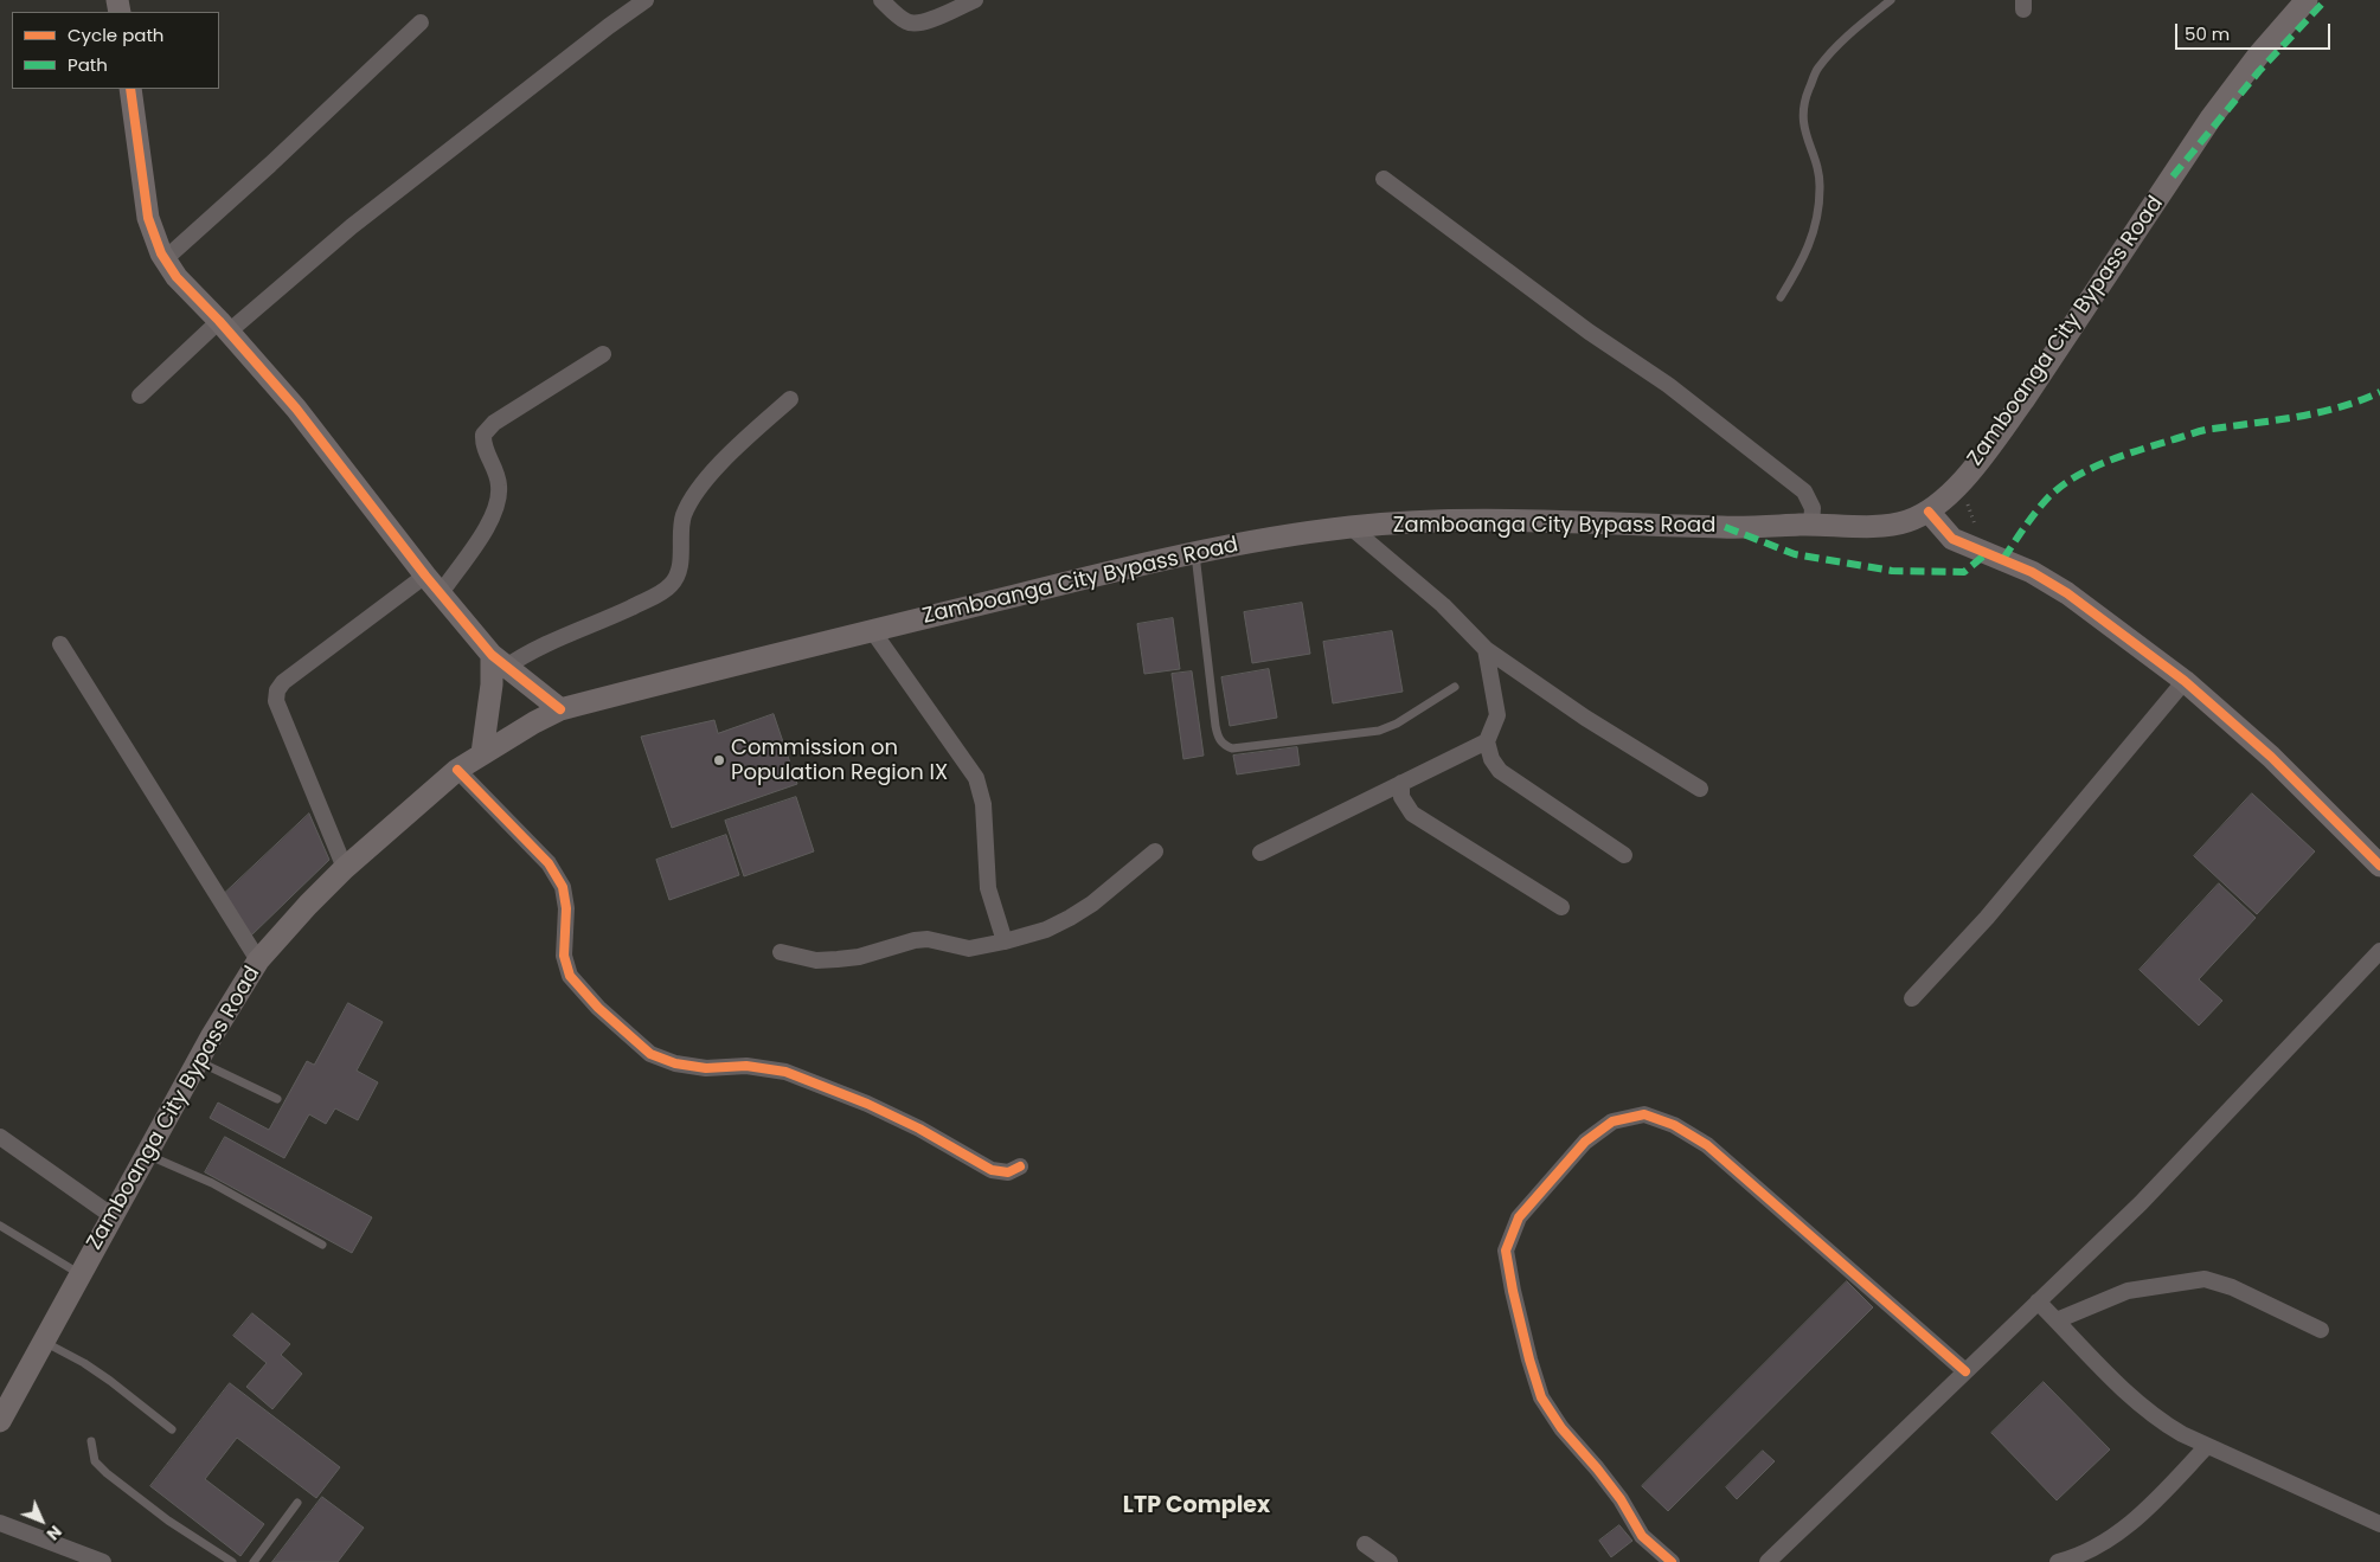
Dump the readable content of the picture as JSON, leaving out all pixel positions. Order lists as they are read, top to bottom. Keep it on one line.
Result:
{"streets":{"main road":["Zamboanga City Bypass Road"]},"districts":["LTP Complex"],"places":["Commission on Population Region IX"],"legend":["Cycle path","Path"],"scale_bar":"50 m","north":"bottom right"}
